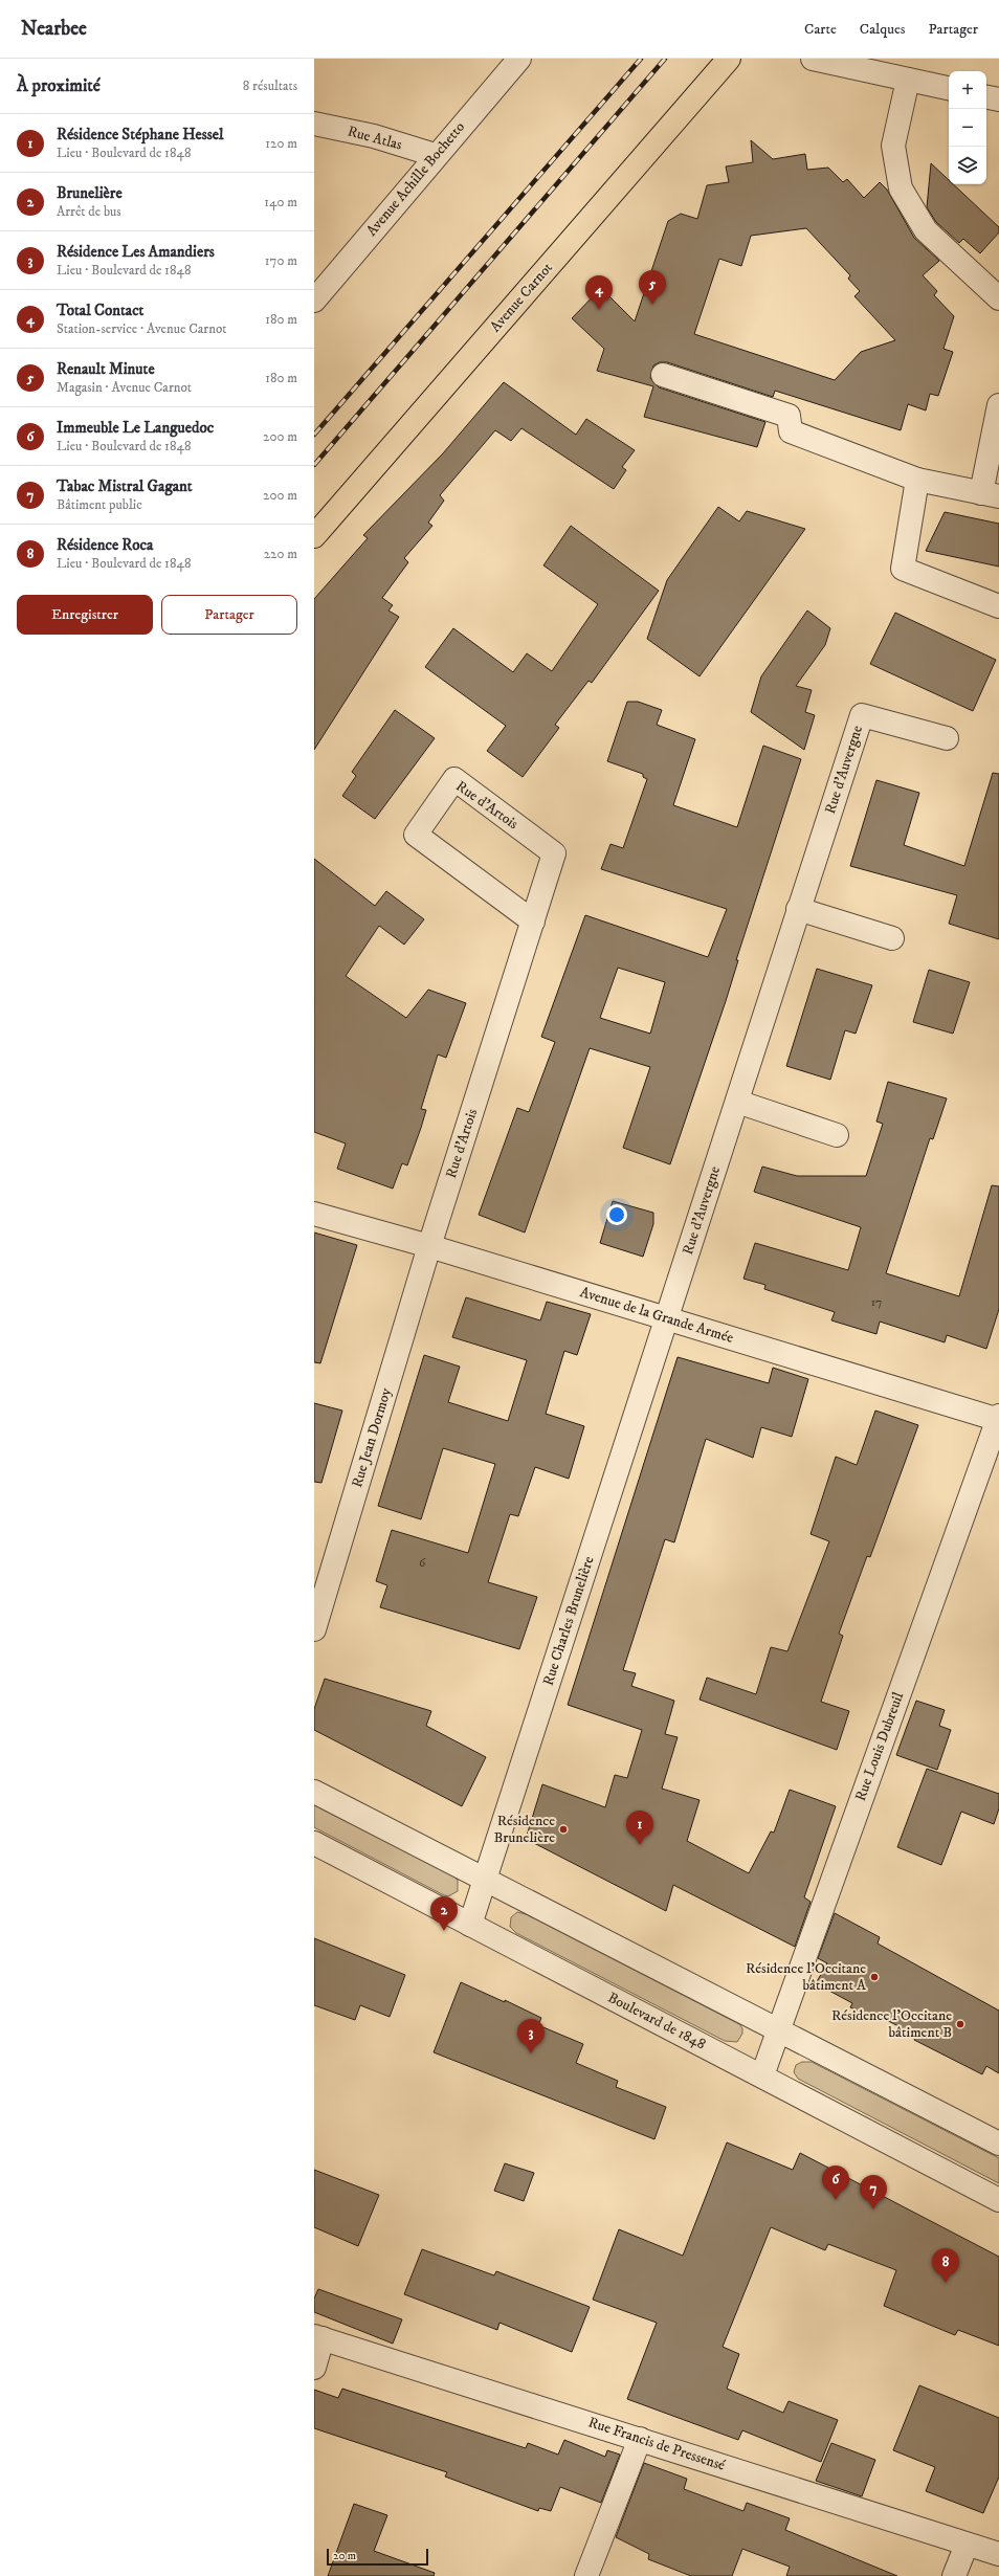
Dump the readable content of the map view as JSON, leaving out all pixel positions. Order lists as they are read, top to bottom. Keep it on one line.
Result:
{"streets":{"main road":["Avenue Carnot"],"street":["Rue Atlas","Avenue Achille Bochetto","Rue d'Auvergne","Rue d'Artois","Avenue de la Grande Armée","Rue Jean Dormoy","Rue Charles Brunelière","Rue Louis Dubreuil","Boulevard de 1848","Rue Francis de Pressensé"]},"crossings":[["Rue Atlas","Avenue Achille Bochetto"],["Rue d'Auvergne","Avenue de la Grande Armée"],["Rue d'Auvergne","Rue Charles Brunelière"],["Rue d'Artois","Avenue de la Grande Armée"],["Rue d'Artois","Rue Jean Dormoy"],["Avenue de la Grande Armée","Rue Jean Dormoy"],["Avenue de la Grande Armée","Rue Charles Brunelière"],["Avenue de la Grande Armée","Rue Louis Dubreuil"],["Rue Charles Brunelière","Boulevard de 1848"],["Rue Louis Dubreuil","Boulevard de 1848"]],"places":["Résidence Brunelière","Résidence l'Occitane bâtiment A","Résidence l'Occitane bâtiment B"],"house_numbers":["17","6"],"scale_bar":"20 m","page":{"header":"Nearbee","nav":["Carte","Calques","Partager"],"heading":["À proximité","8 résultats"],"map_buttons":["+","−"],"list":[{"mark":"1","name":"Résidence Stéphane Hessel","note":"Lieu · Boulevard de 1848","value":"120 m"},{"mark":"2","name":"Brunelière","note":"Arrêt de bus","value":"140 m"},{"mark":"3","name":"Résidence Les Amandiers","note":"Lieu · Boulevard de 1848","value":"170 m"},{"mark":"4","name":"Total Contact","note":"Station-service · Avenue Carnot","value":"180 m"},{"mark":"5","name":"Renault Minute","note":"Magasin · Avenue Carnot","value":"180 m"},{"mark":"6","name":"Immeuble Le Languedoc","note":"Lieu · Boulevard de 1848","value":"200 m"},{"mark":"7","name":"Tabac Mistral Gagant","note":"Bâtiment public","value":"200 m"},{"mark":"8","name":"Résidence Roca","note":"Lieu · Boulevard de 1848","value":"220 m"}],"pins":["5","4","1","2","3","6","7","8"],"buttons":["Enregistrer","Partager"],"scale":"20 m"}}
